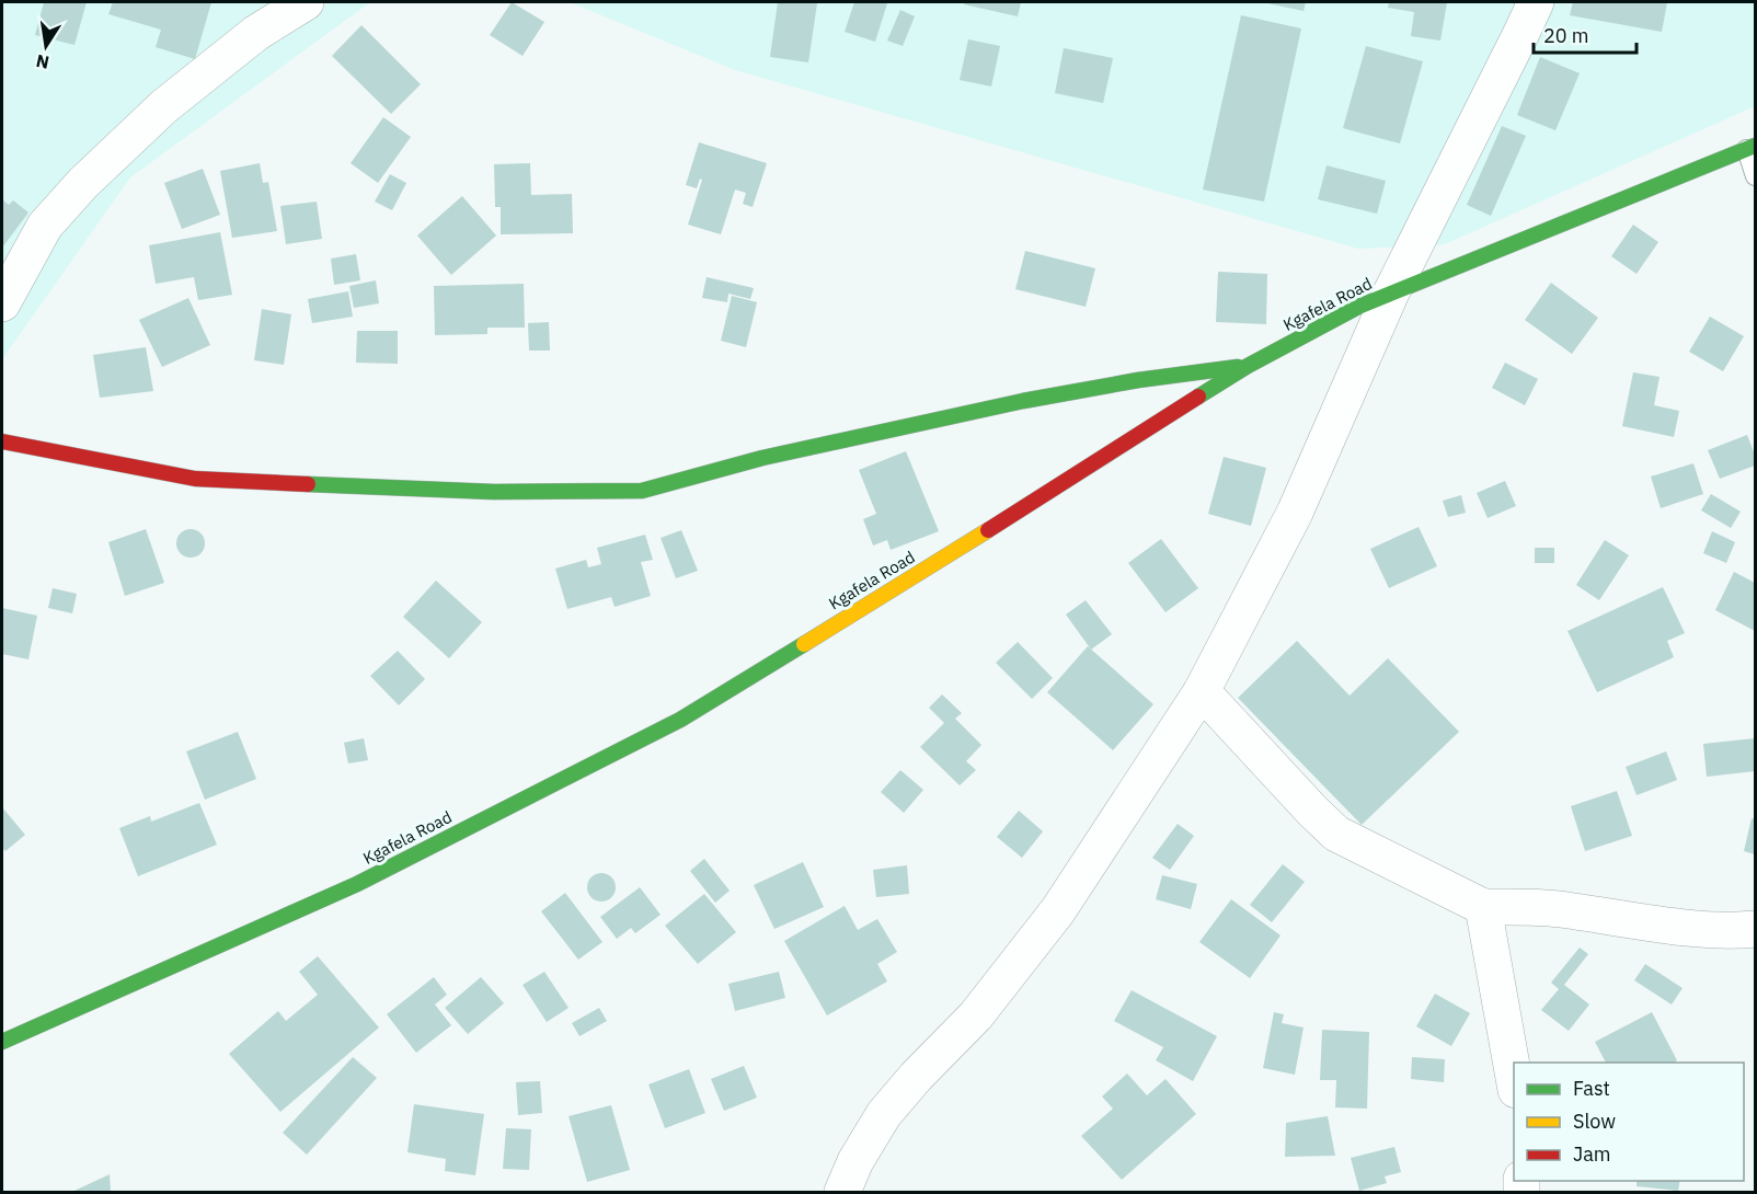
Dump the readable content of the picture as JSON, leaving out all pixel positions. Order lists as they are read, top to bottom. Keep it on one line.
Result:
{"streets":{"street":["Kgafela Road"]},"legend":["Fast","Slow","Jam"],"scale_bar":"20 m","north":"bottom"}
